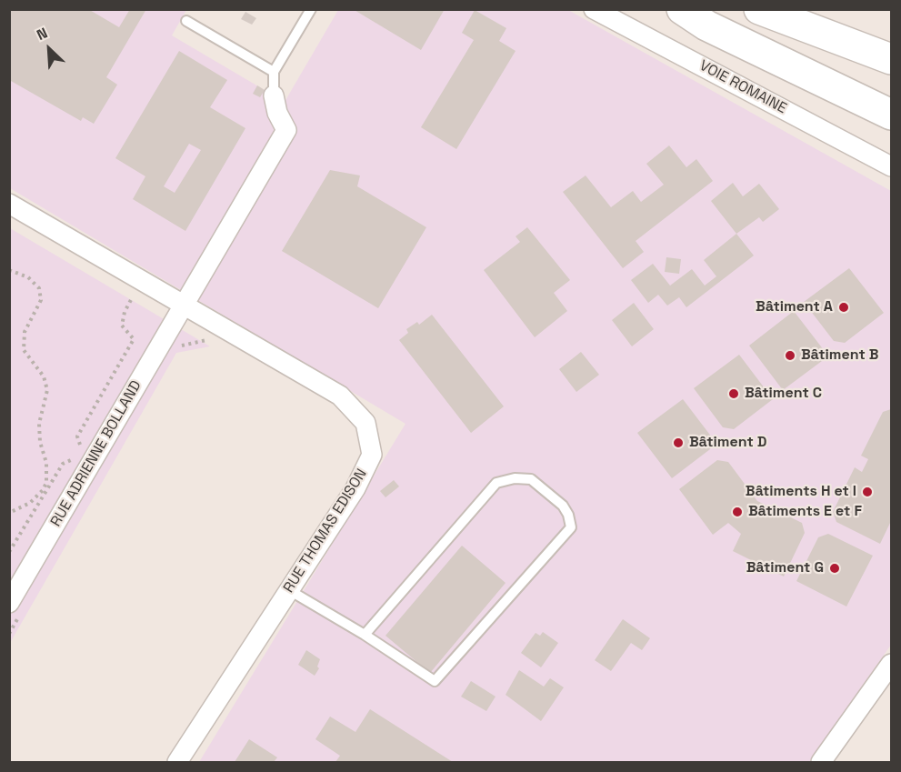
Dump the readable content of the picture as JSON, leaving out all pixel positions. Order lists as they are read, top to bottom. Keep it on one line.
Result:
{"streets":{"street":["VOIE ROMAINE","RUE ADRIENNE BOLLAND","RUE THOMAS EDISON"]},"crossings":[["RUE ADRIENNE BOLLAND","RUE THOMAS EDISON"]],"places":["Bâtiment A","Bâtiment B","Bâtiment C","Bâtiment D","Bâtiments H et I","Bâtiments E et F","Bâtiment G"],"north":"top left"}
